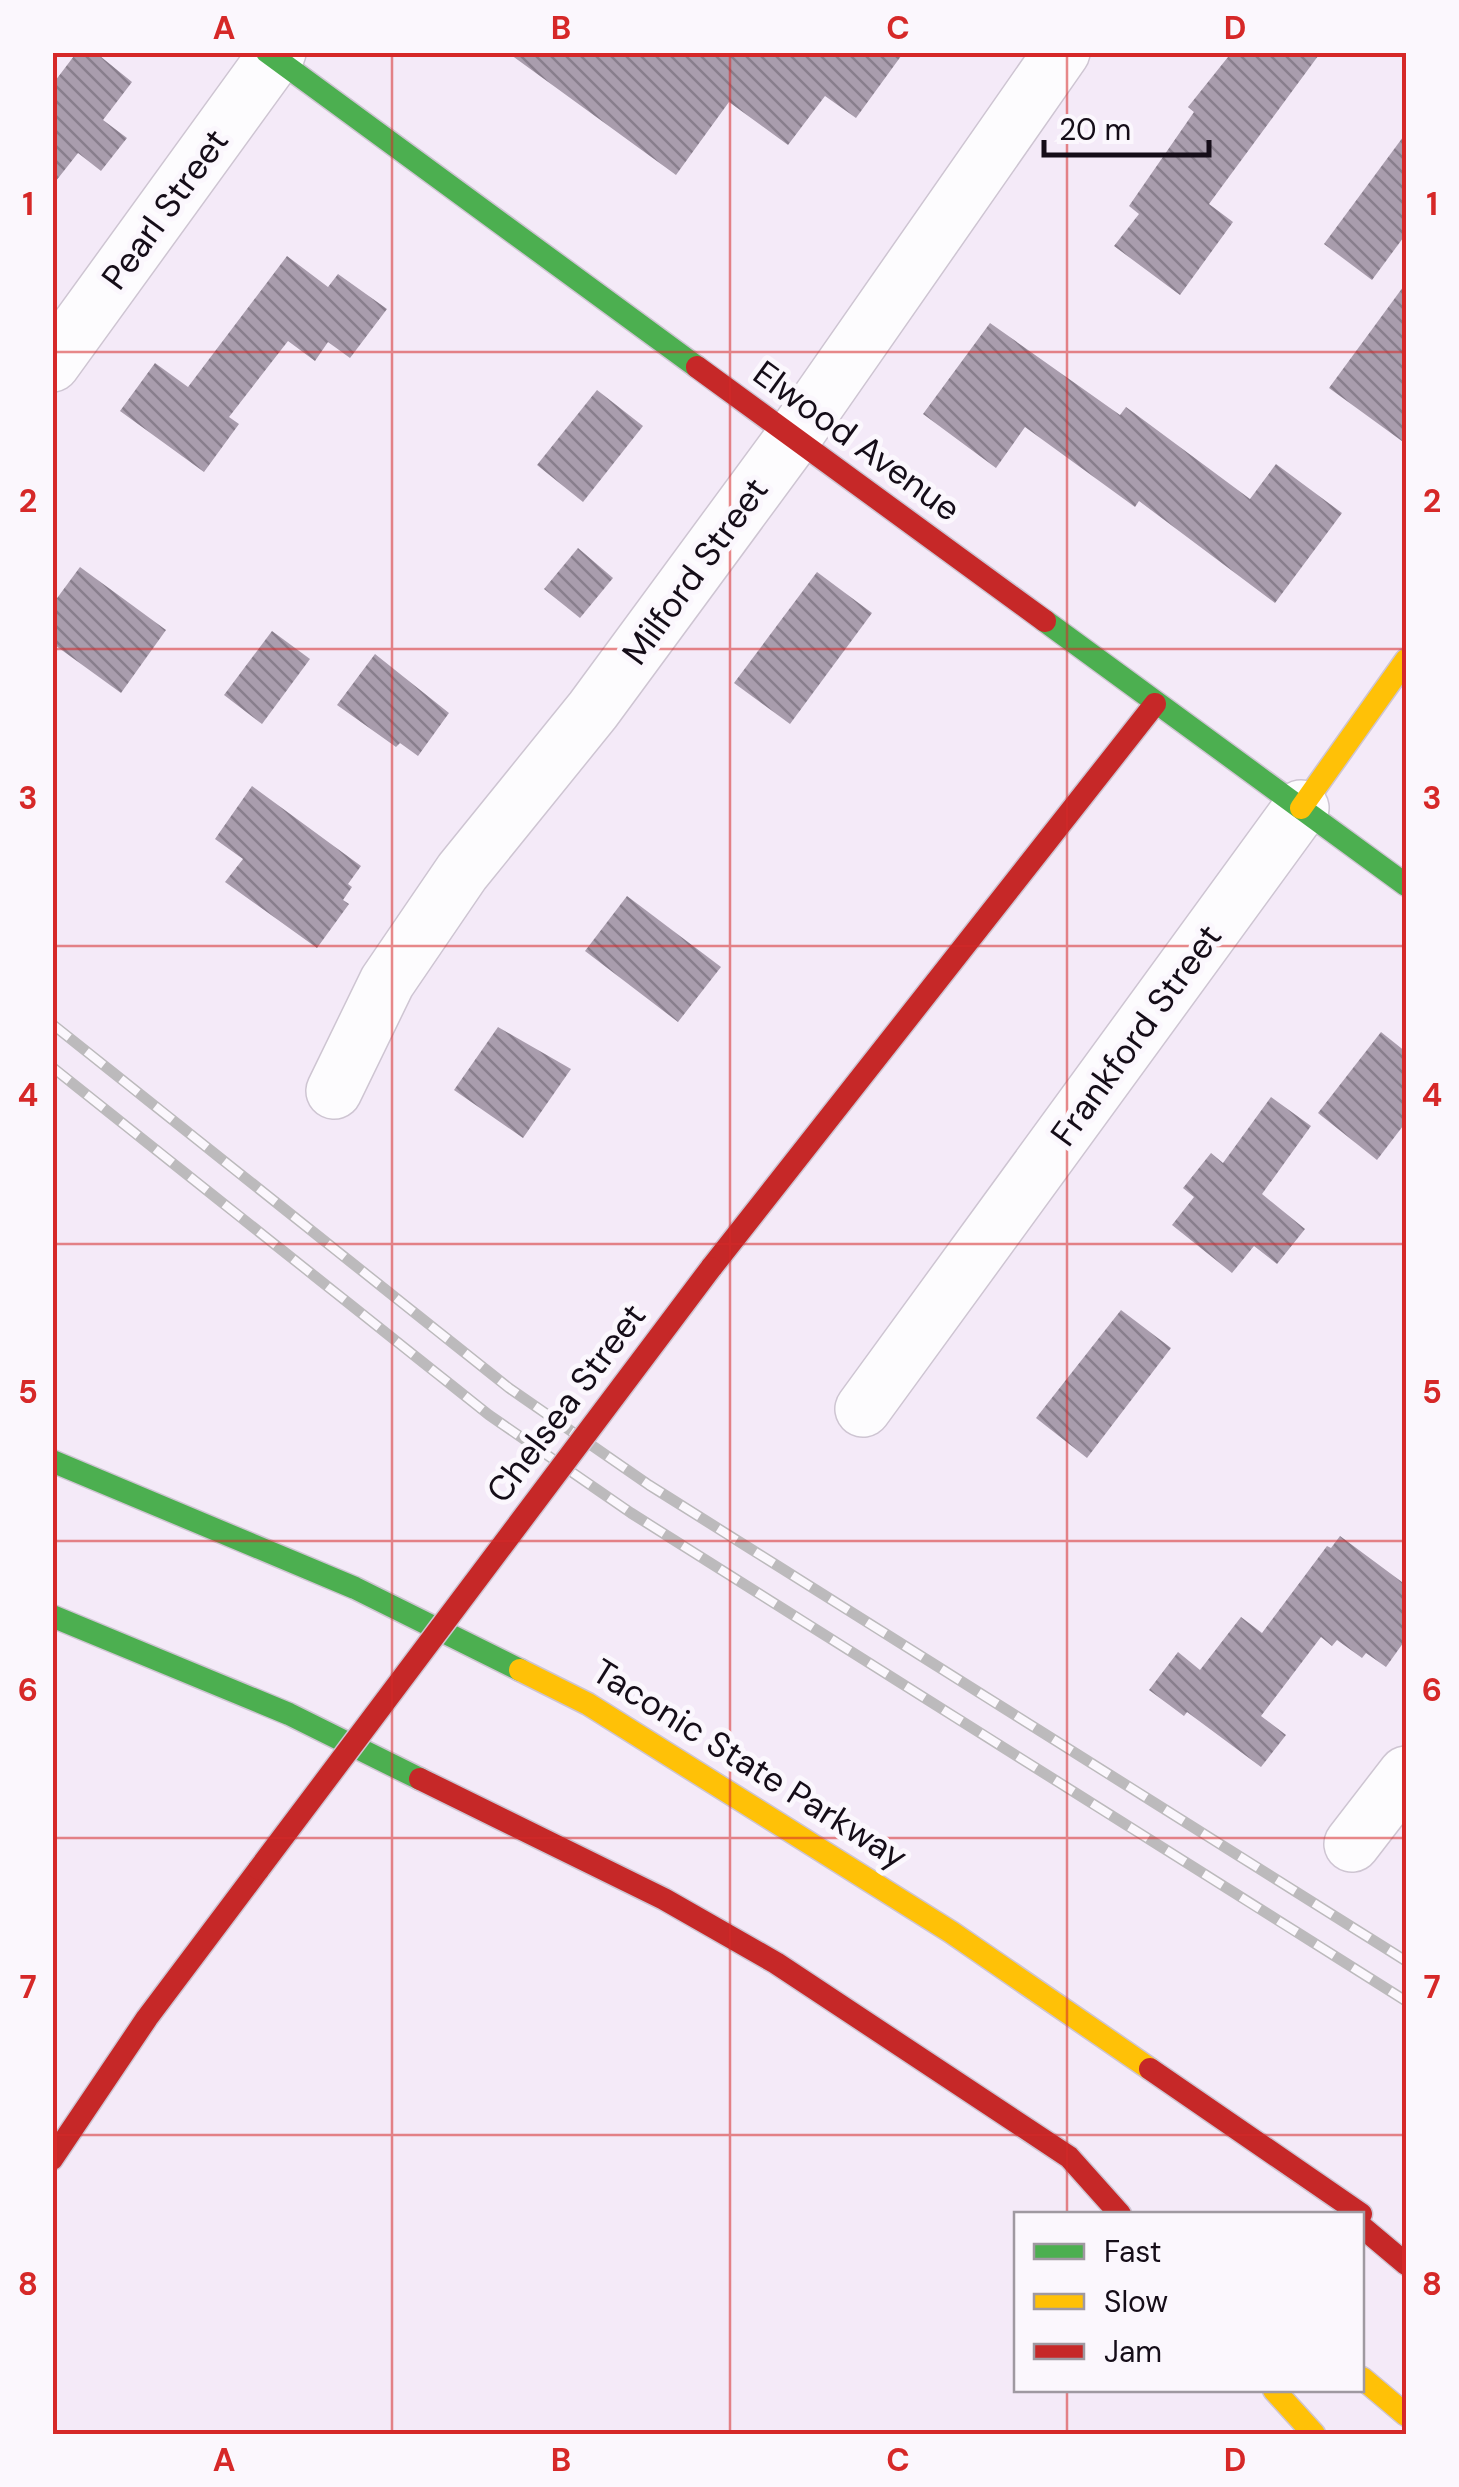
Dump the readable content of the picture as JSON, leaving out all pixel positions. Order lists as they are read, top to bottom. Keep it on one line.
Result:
{"streets":{"main road":["Elwood Avenue","Frankford Street","Chelsea Street","Taconic State Parkway"],"street":["Pearl Street","Milford Street"]},"crossings":[["Pearl Street","Elwood Avenue"],["Elwood Avenue","Milford Street"],["Elwood Avenue","Frankford Street"],["Elwood Avenue","Chelsea Street"]],"legend":["Fast","Slow","Jam"],"scale_bar":"20 m","grid":{"columns":["A","B","C","D"],"rows":["1","2","3","4","5","6","7","8"]}}
